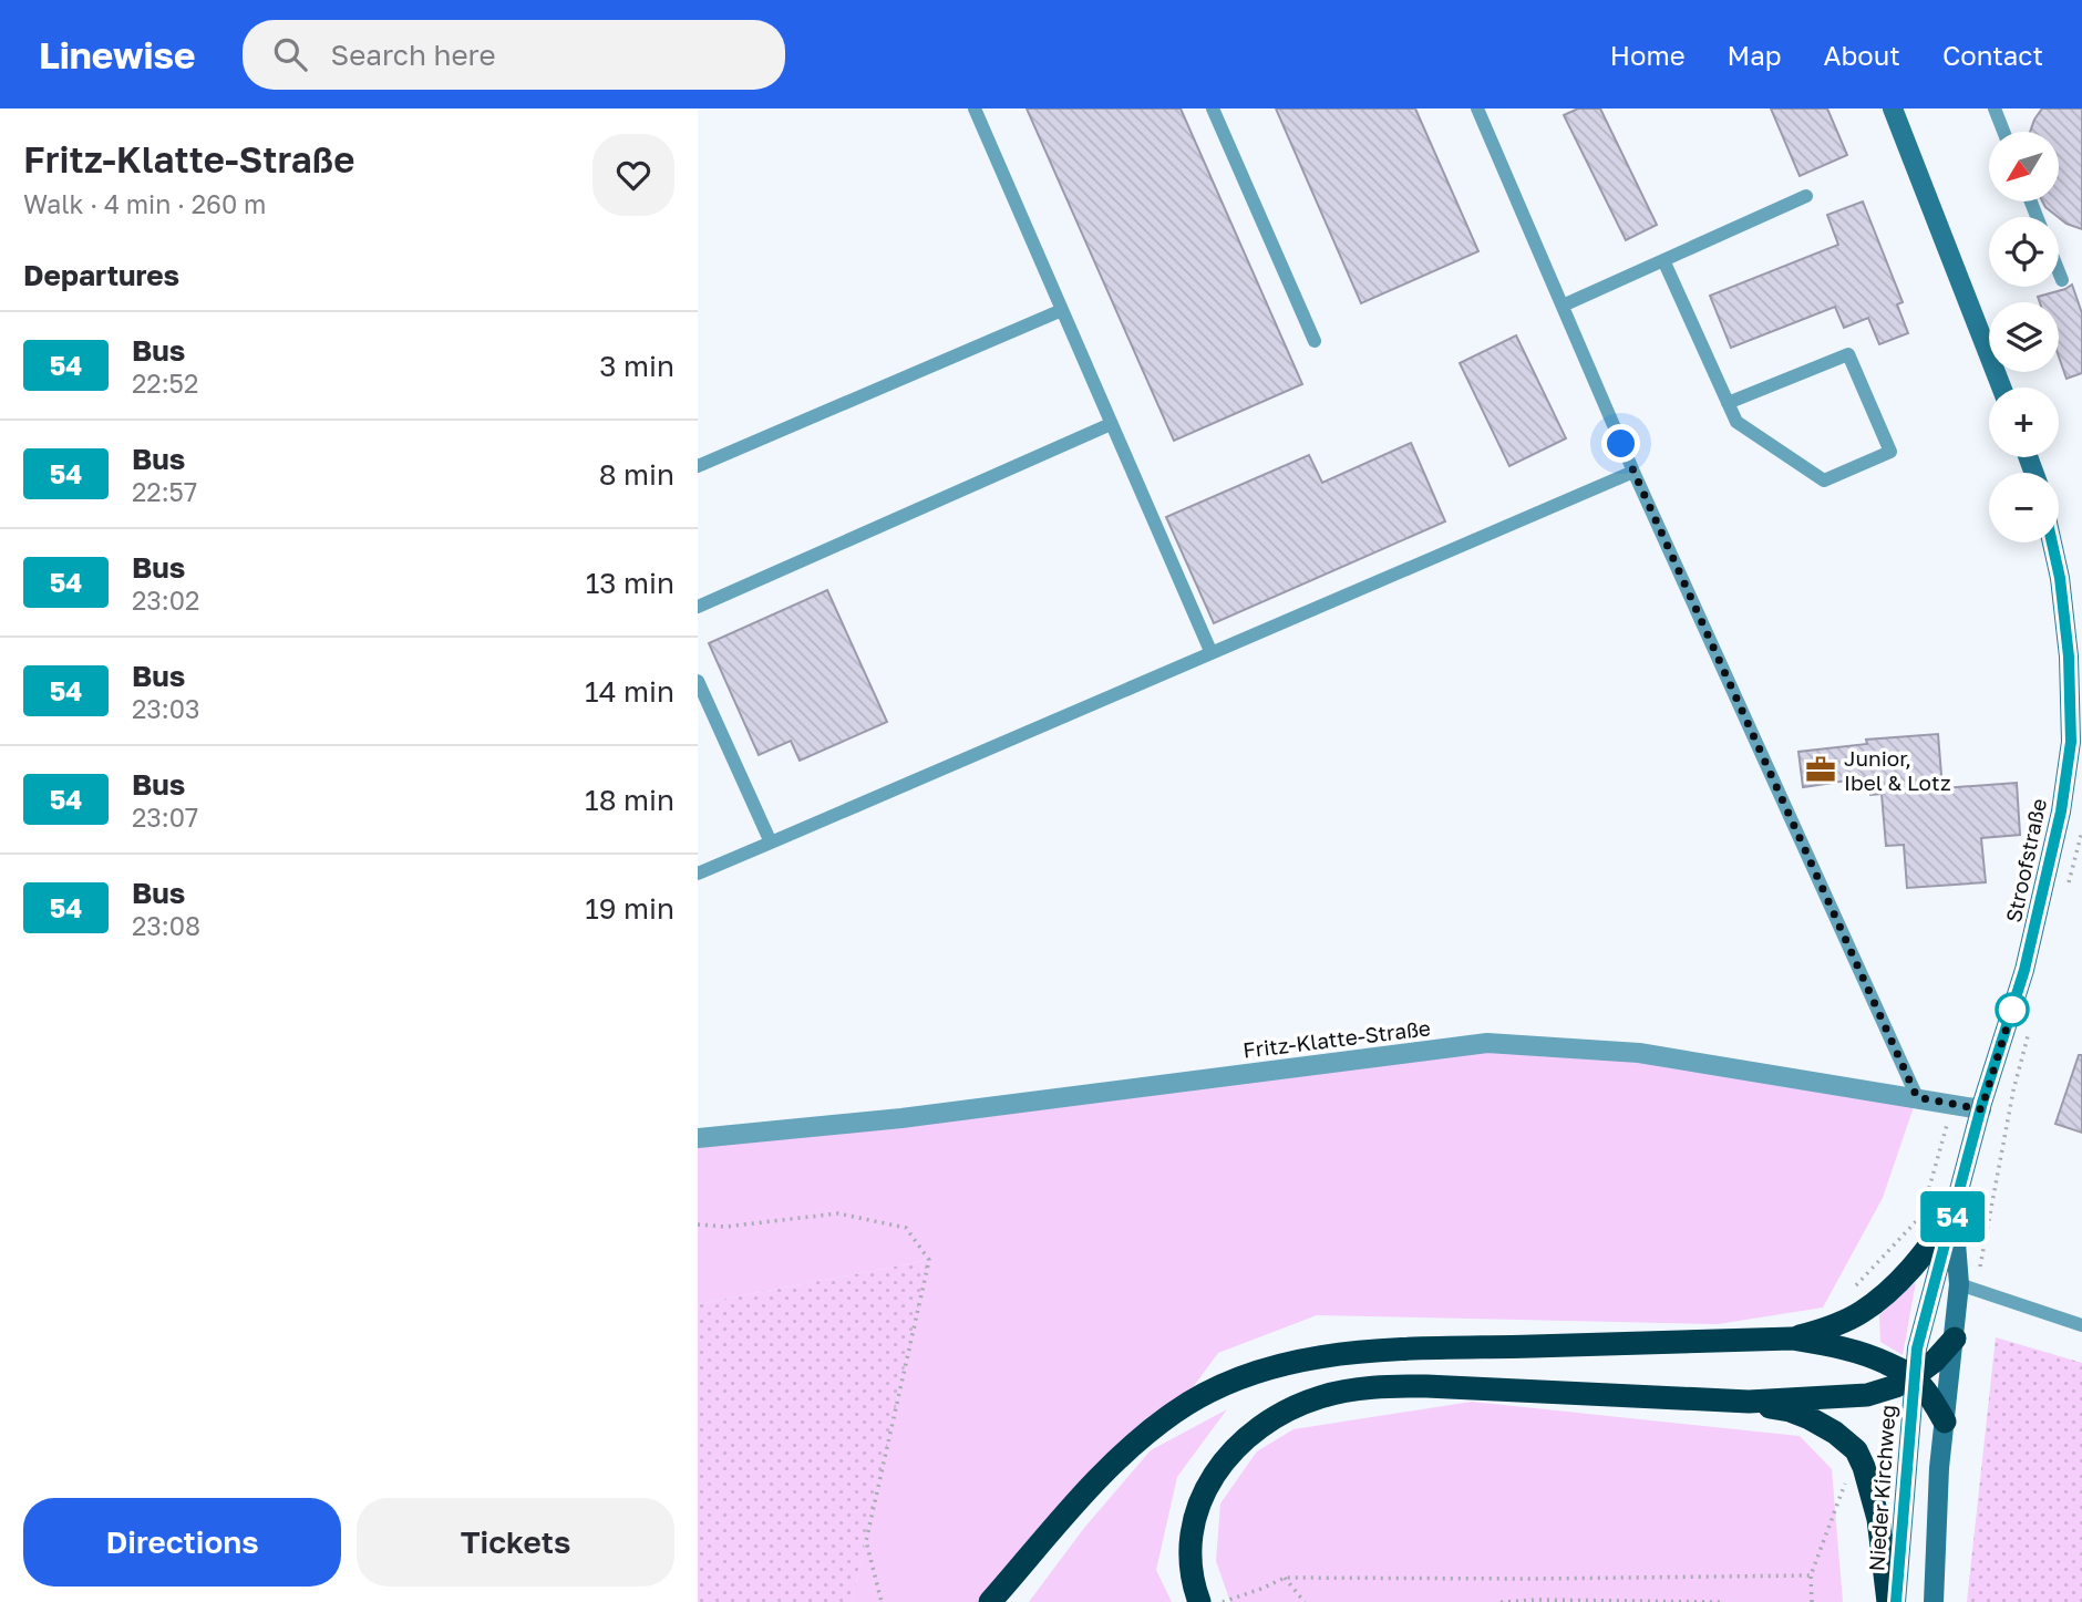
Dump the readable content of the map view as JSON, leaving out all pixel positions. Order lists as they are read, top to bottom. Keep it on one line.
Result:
{"streets":{"street":["Stroofstraße","Fritz-Klatte-Straße","Nieder Kirchweg"]},"crossings":[["Stroofstraße","Fritz-Klatte-Straße"],["Stroofstraße","Nieder Kirchweg"]],"places":{"office":["Junior, Ibel & Lotz"]},"lines":["bus line 54"],"north":"bottom left","page":{"header":"Linewise","search":"Search here","nav":["Home","Map","About","Contact"],"heading":[["Fritz-Klatte-Straße","Walk · 4 min · 260 m"],"Departures"],"on_map":"54","map_buttons":["+","−"],"list":[{"mark":"54","name":"Bus","note":"22:52","value":"3 min"},{"mark":"54","name":"Bus","note":"22:57","value":"8 min"},{"mark":"54","name":"Bus","note":"23:02","value":"13 min"},{"mark":"54","name":"Bus","note":"23:03","value":"14 min"},{"mark":"54","name":"Bus","note":"23:07","value":"18 min"},{"mark":"54","name":"Bus","note":"23:08","value":"19 min"}],"buttons":["Directions","Tickets"]}}
